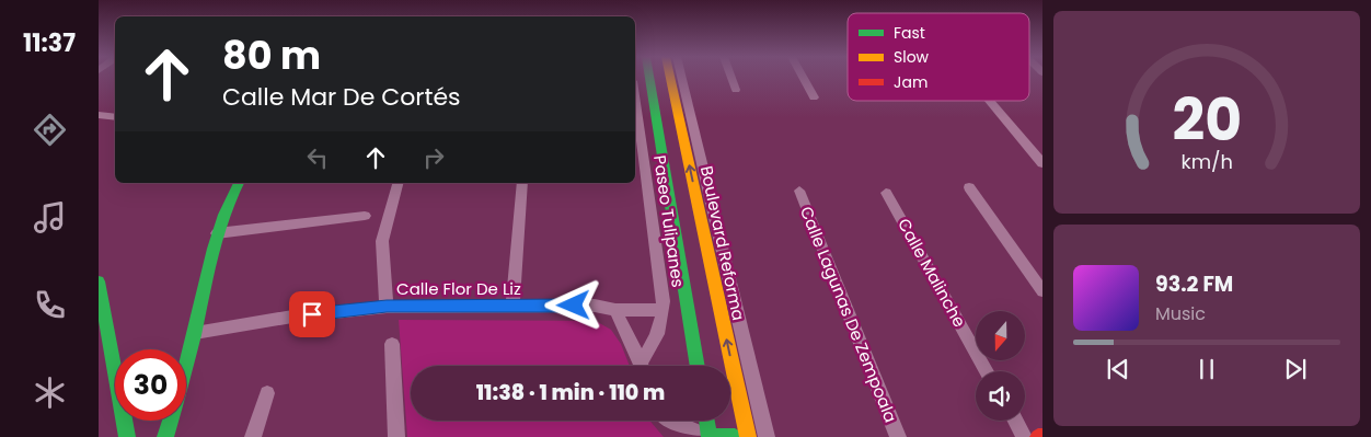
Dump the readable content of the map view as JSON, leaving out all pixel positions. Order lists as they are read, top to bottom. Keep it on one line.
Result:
{"streets":{"main road":["Boulevard Reforma"],"street":["Paseo Tulipanes","Calle Malinche","Calle Flor De Liz","Calle Lagunas De Zempoala"]},"crossings":[["Paseo Tulipanes","Calle Flor De Liz"]],"legend":["Fast","Slow","Jam"],"north":"bottom","page":{"tabs":"11:37","turn":["80 m","Calle Mar De Cortés"],"song":["93.2 FM","Music"],"limit":"30","trip":"11:38 · 1 min · 110 m","gauge":["20","km/h"]}}
